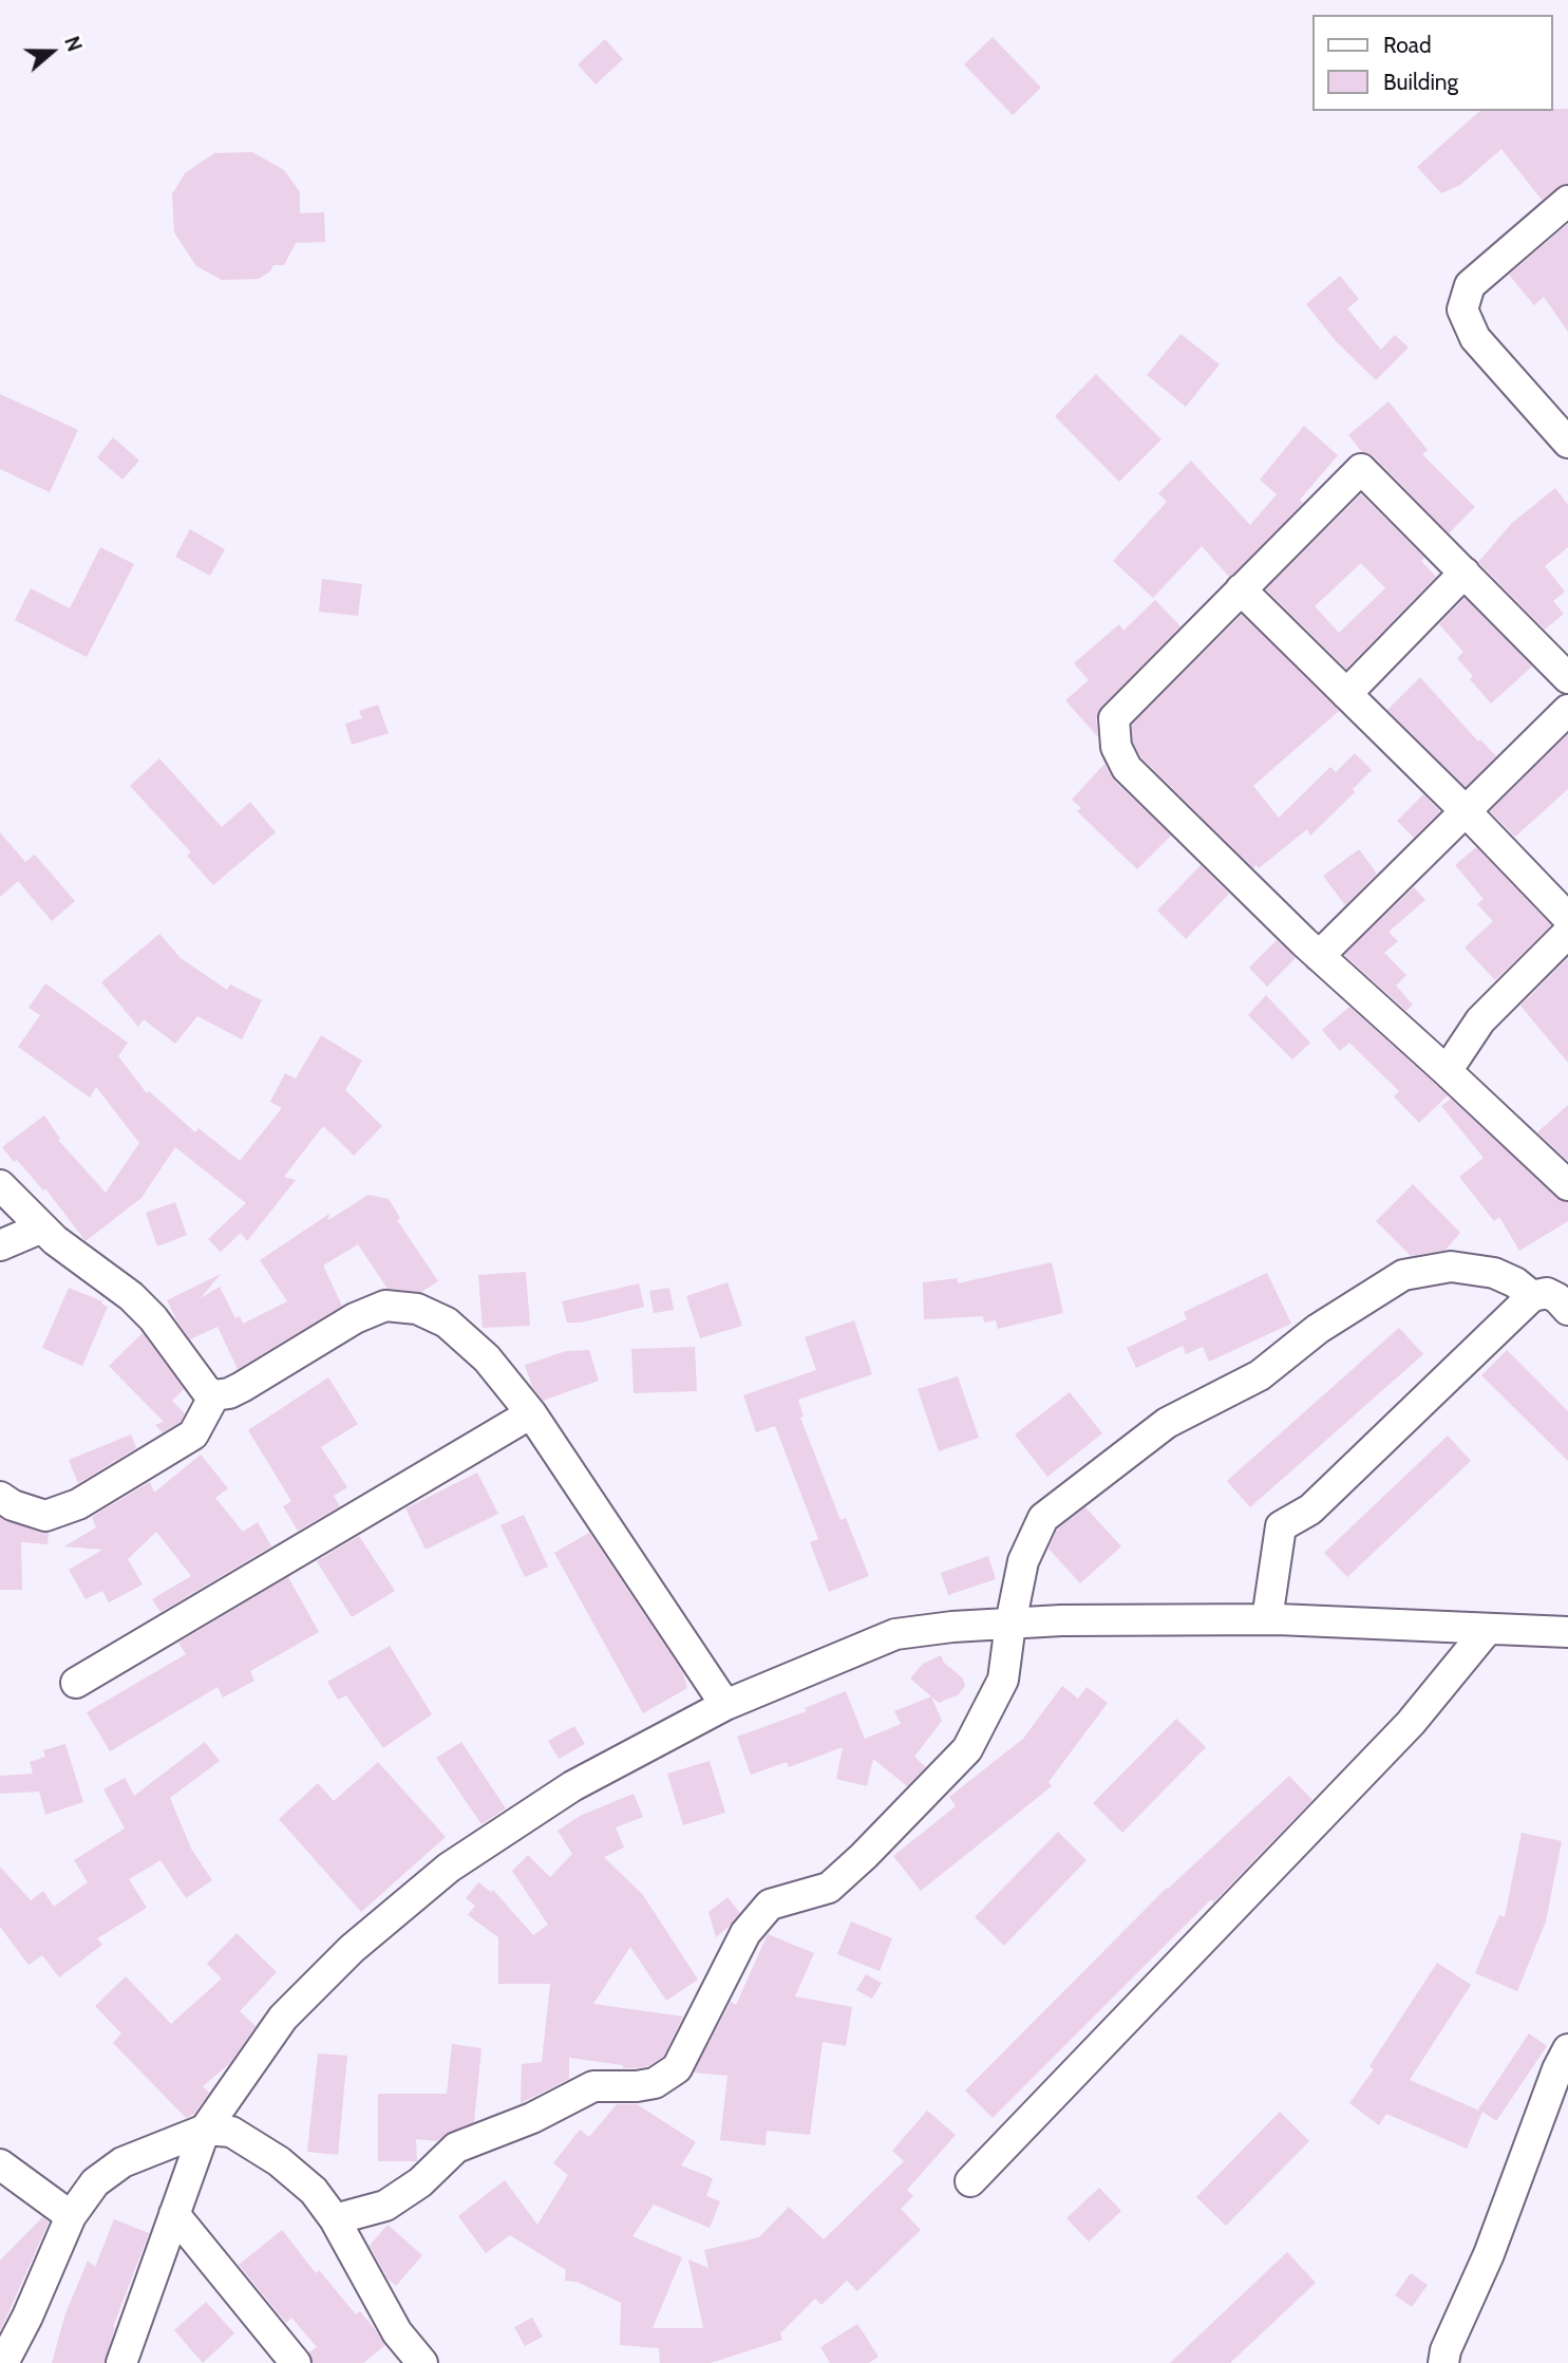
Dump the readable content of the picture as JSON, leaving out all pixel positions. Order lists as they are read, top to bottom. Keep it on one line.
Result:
{"legend":["Road","Building"],"north":"right"}
